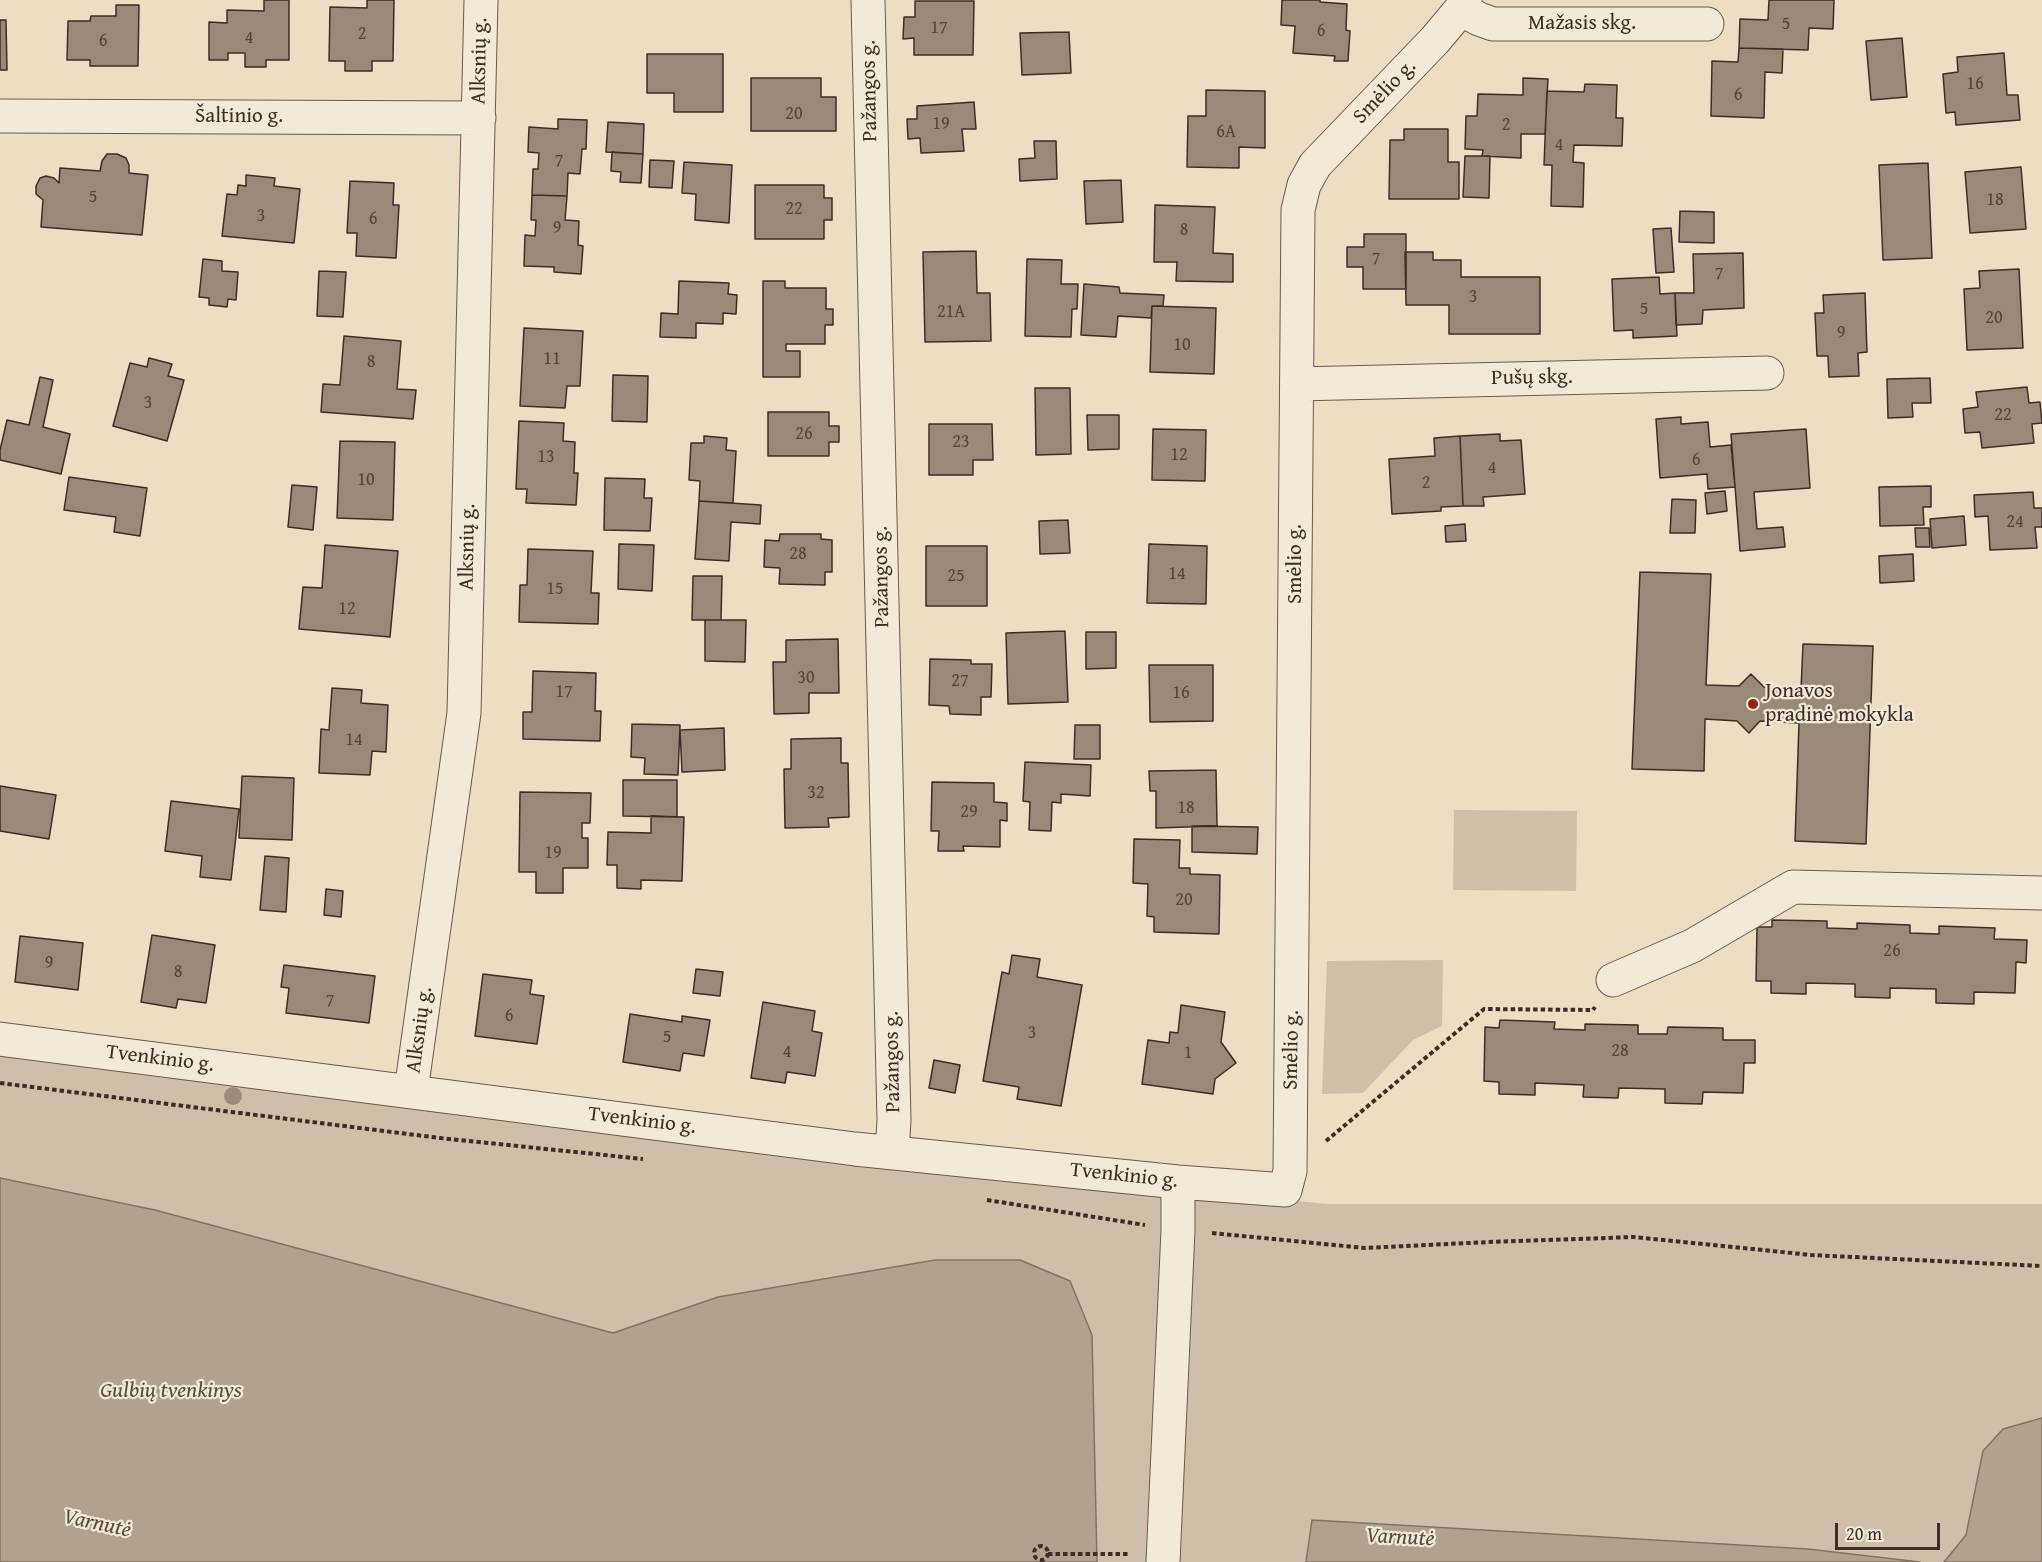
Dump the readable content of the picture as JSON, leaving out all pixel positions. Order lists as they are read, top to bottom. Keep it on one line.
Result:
{"streets":{"street":["Mažasis skg.","Alksnių g.","Pažangos g.","Smėlio g.","Šaltinio g.","Pušų skg.","Tvenkinio g."]},"crossings":[["Mažasis skg.","Smėlio g."],["Alksnių g.","Šaltinio g."],["Alksnių g.","Tvenkinio g."],["Pažangos g.","Tvenkinio g."],["Smėlio g.","Pušų skg."],["Smėlio g.","Tvenkinio g."]],"water":["Gulbių tvenkinys","Varnutė"],"places":["Jonavos pradinė mokykla"],"house_numbers":["5","17","6","2","4","6","16","6","20","19","2","6A","4","7","5","18","22","3","6","9","8","7","7","3","5","21A","20","9","10","11","8","3","22","26","23","12","13","6","4","10","2","24","28","14","25","15","12","30","27","17","16","14","32","18","29","19","20","26","9","8","7","6","3","5","28","4","1"],"scale_bar":"20 m"}
